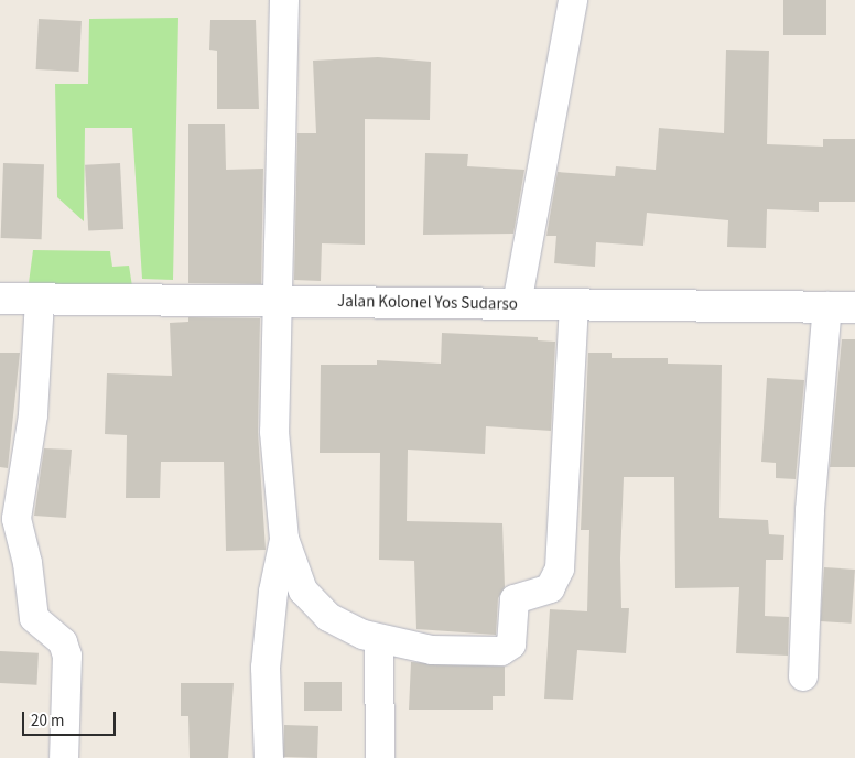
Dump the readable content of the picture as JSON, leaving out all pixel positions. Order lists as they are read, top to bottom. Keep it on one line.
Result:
{"streets":{"street":["Jalan Kolonel Yos Sudarso"]},"scale_bar":"20 m"}
